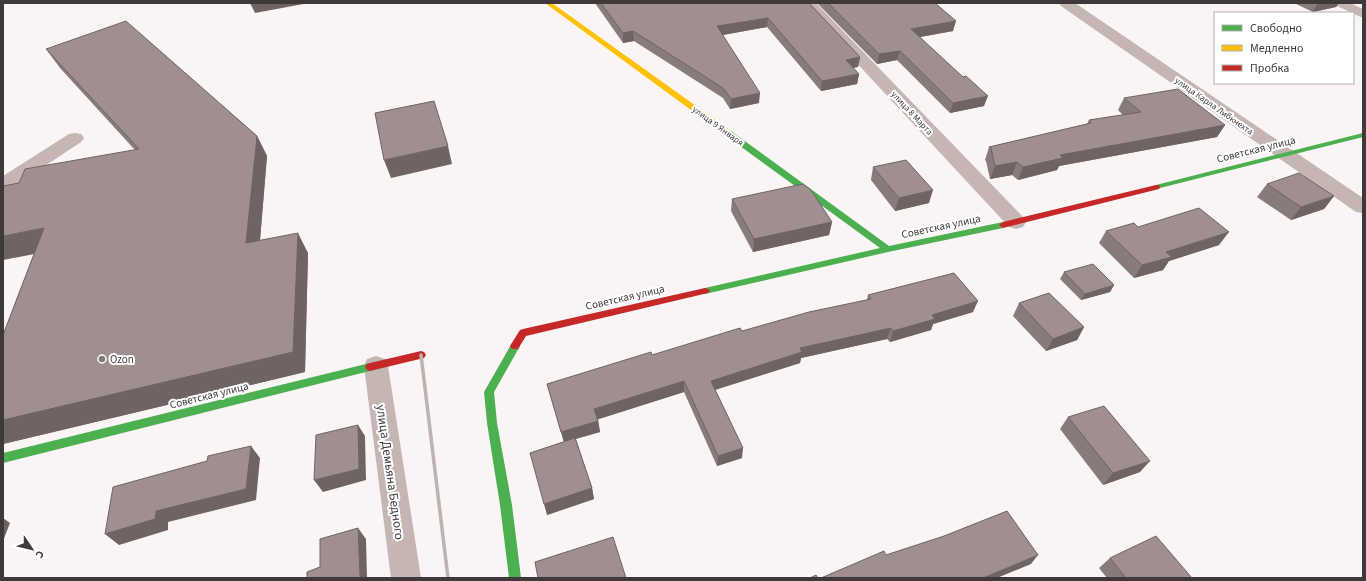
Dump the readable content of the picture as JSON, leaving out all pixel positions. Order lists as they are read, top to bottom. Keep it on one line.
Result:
{"streets":{"street":["улица Карла Либкнехта","улица 8 Марта","улица 9 Января","Советская улица","улица Демьяна Бедного"]},"crossings":[["улица Карла Либкнехта","Советская улица"],["улица 8 Марта","Советская улица"],["улица 9 Января","Советская улица"],["Советская улица","улица Демьяна Бедного"]],"places":["Ozon"],"legend":["Свободно","Медленно","Пробка"],"north":"bottom right"}
